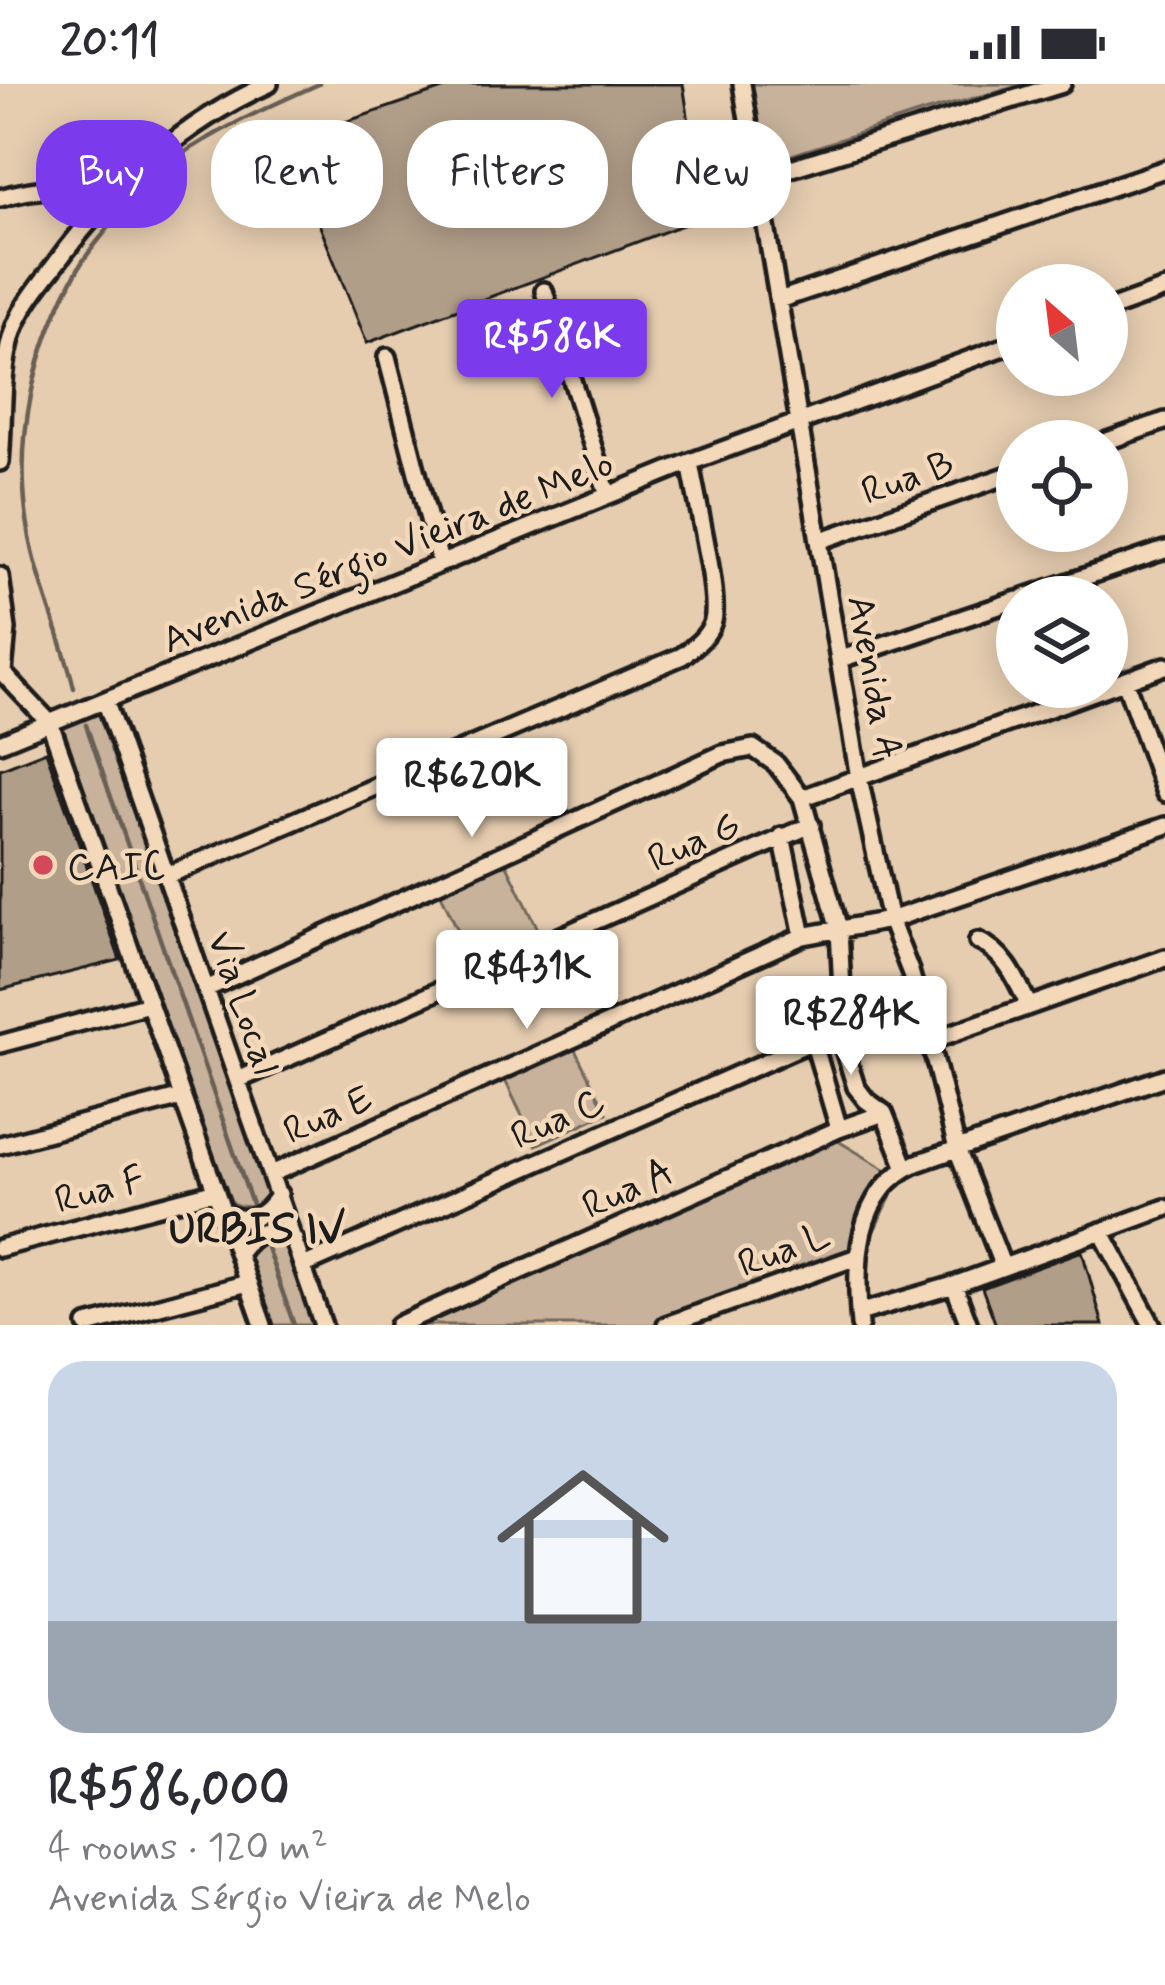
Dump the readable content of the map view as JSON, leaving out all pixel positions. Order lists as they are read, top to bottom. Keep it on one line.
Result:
{"streets":{"street":["Rua B","Avenida Sérgio Vieira de Melo","Avenida A","Rua G","Via Local","Rua E","Rua C","Rua A","Rua F","Rua L"]},"crossings":[["Rua B","Avenida A"],["Avenida Sérgio Vieira de Melo","Avenida A"],["Avenida Sérgio Vieira de Melo","Via Local"],["Avenida A","Rua E"],["Rua G","Via Local"],["Via Local","Rua E"],["Via Local","Rua C"]],"districts":["URBIS IV"],"places":["CAIC"],"north":"top left","page":{"status":"20:11","chip":["Buy","Rent","Filters","New"],"price":["R$586K","R$620K","R$431K","R$284K"],"list":[{"name":"R$586,000","note":"4 rooms · 120 m² · Avenida Sérgio Vieira de Melo"}]}}
